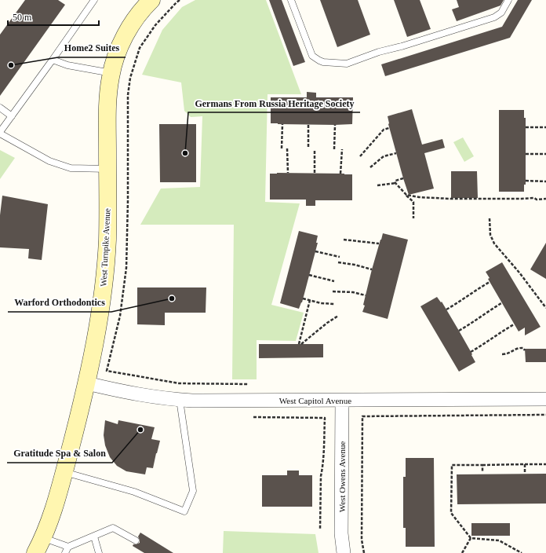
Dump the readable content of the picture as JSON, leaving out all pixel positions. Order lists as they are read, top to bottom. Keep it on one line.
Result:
{"streets":{"street":["West Turnpike Avenue","West Capitol Avenue","West Owens Avenue"]},"crossings":[["West Turnpike Avenue","West Capitol Avenue"],["West Capitol Avenue","West Owens Avenue"]],"places":["Home2 Suites","Germans From Russia Heritage Society","Warford Orthodontics","Gratitude Spa & Salon"],"scale_bar":"50 m"}
